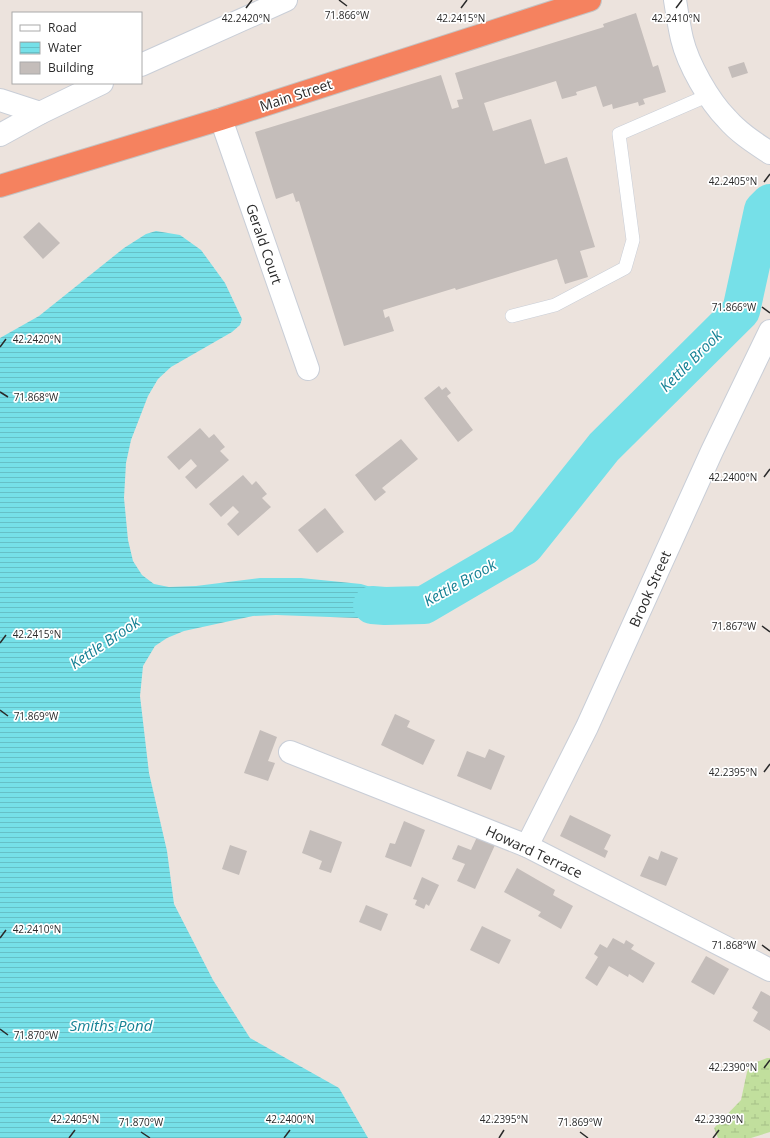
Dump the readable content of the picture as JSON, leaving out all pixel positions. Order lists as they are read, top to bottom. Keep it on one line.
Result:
{"streets":{"highway":["Main Street"],"street":["Gerald Court","Brook Street","Howard Terrace"]},"crossings":[["Main Street","Gerald Court"],["Brook Street","Howard Terrace"]],"water":["Kettle Brook","Smiths Pond"],"legend":["Road","Water","Building"],"coordinates":["71.866°W","42.2410°N","42.2420°N","42.2415°N","42.2405°N","71.868°W","42.2400°N","71.867°W","71.869°W","42.2395°N","71.870°W","42.2390°N"]}
